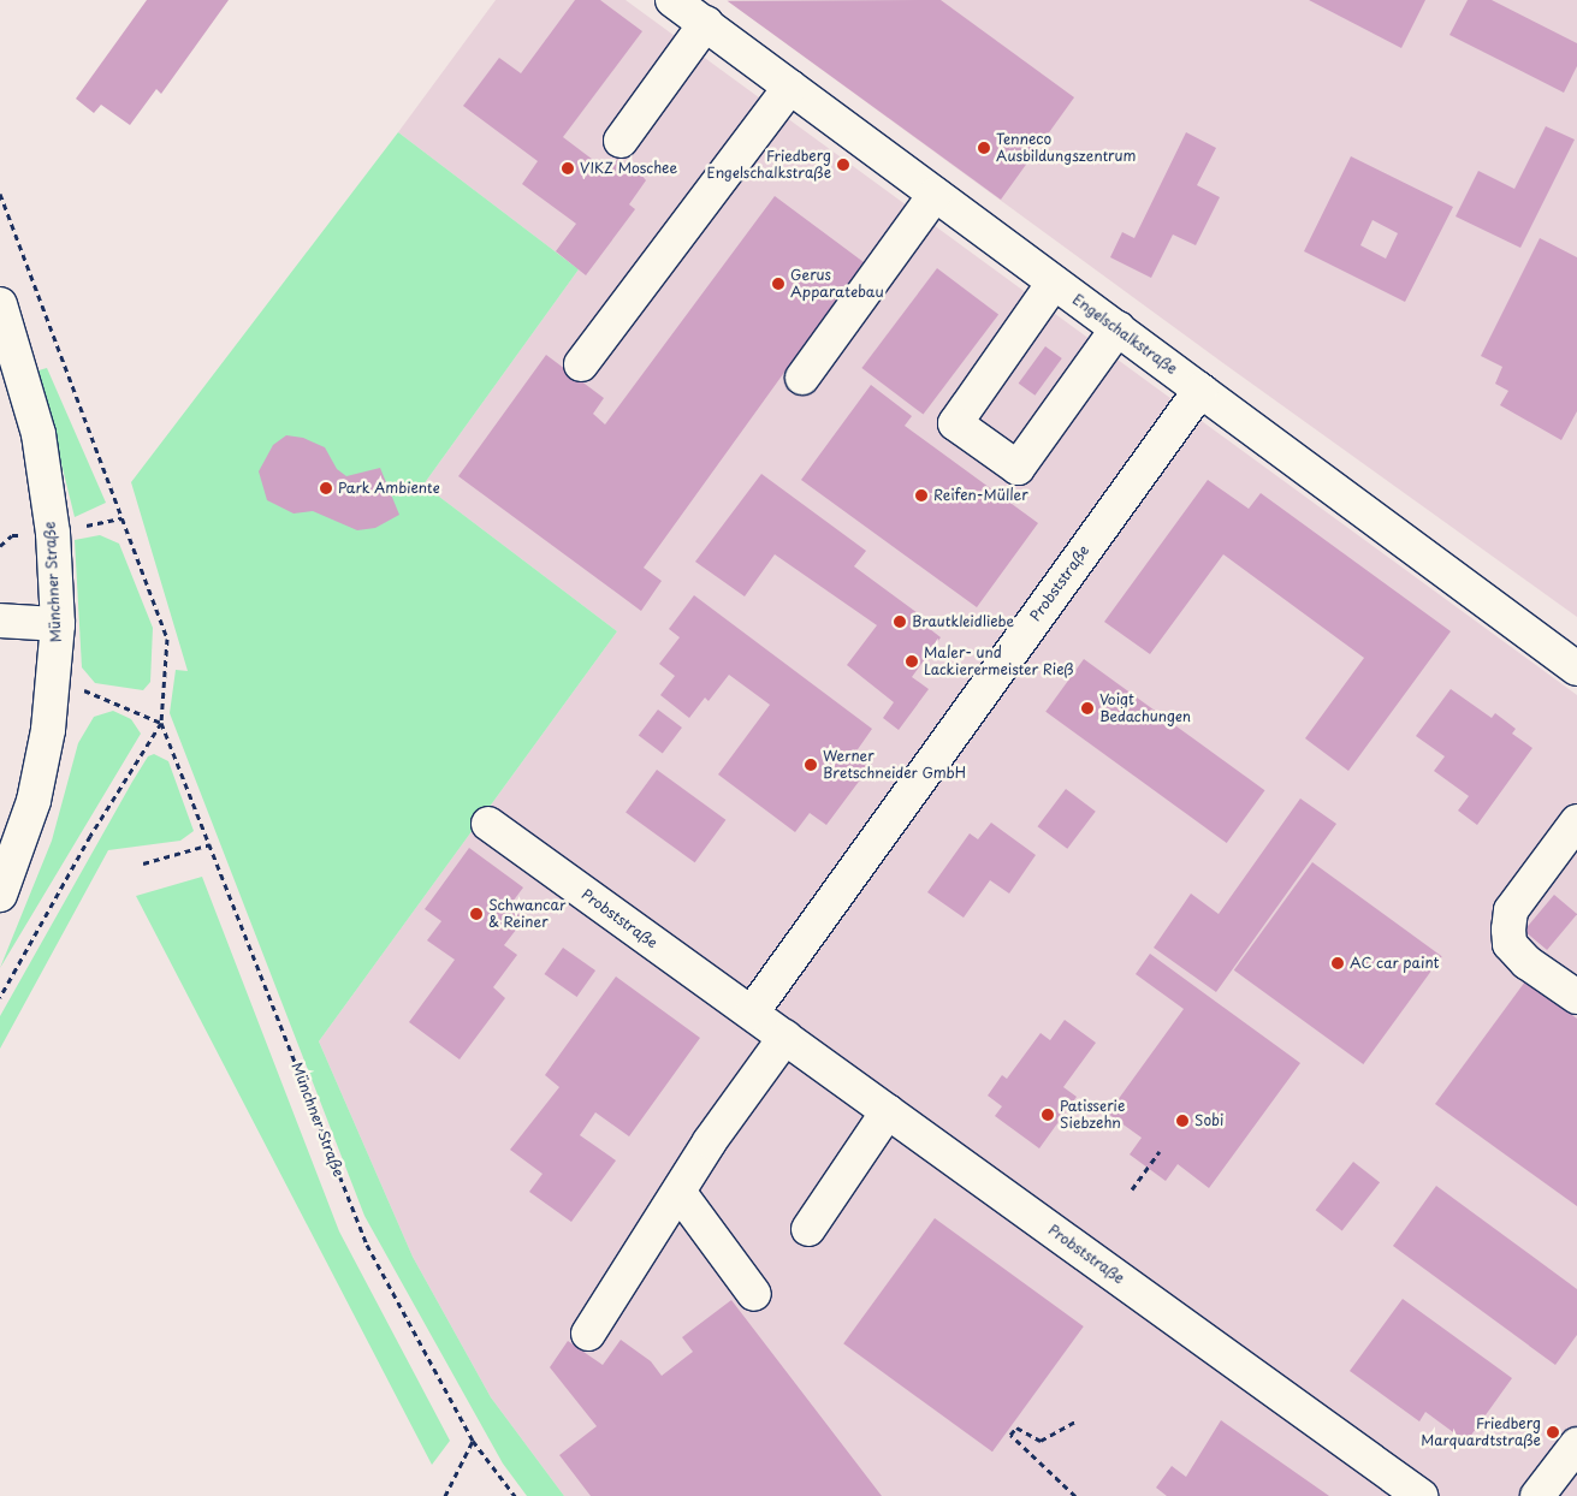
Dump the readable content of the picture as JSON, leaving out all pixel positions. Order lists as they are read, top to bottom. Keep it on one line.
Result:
{"streets":{"street":["Engelschalkstraße","Münchner Straße","Probststraße"]},"crossings":[["Engelschalkstraße","Probststraße"]],"places":["Tenneco Ausbildungszentrum","Friedberg Engelschalkstraße","VIKZ Moschee","Gerus Apparatebau","Park Ambiente","Reifen-Müller","Brautkleidliebe","Maler- und Lackierermeister Rieß","Voigt Bedachungen","Werner Bretschneider GmbH","Schwancar & Reiner","AC car paint","Patisserie Siebzehn","Sobi","Friedberg Marquardtstraße"]}
